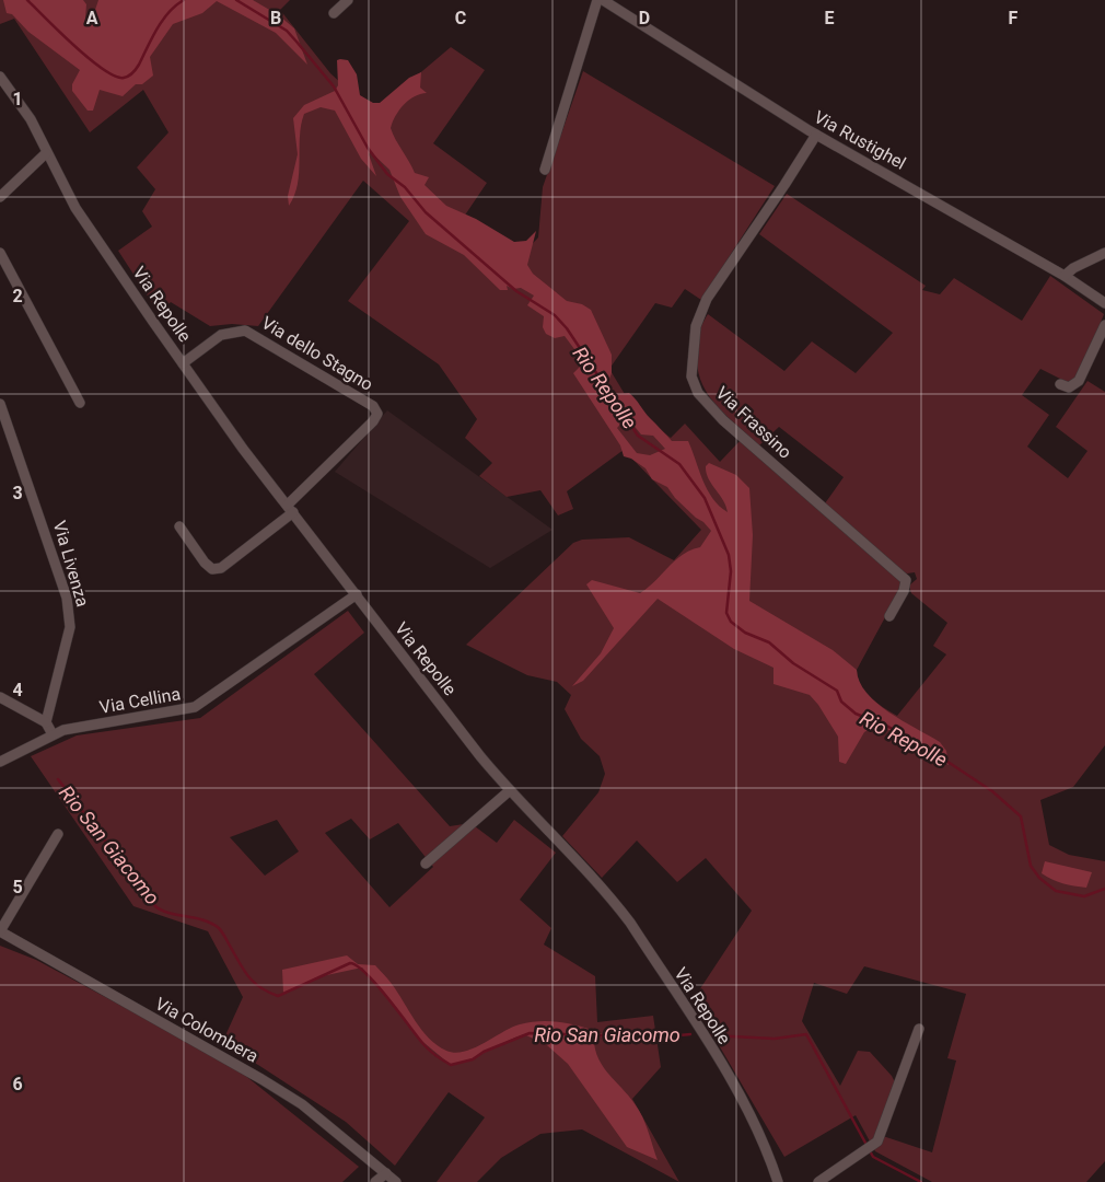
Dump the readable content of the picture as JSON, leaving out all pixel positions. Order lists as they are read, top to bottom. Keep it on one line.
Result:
{"streets":{"street":["Via Rustighel","Via Repolle","Via dello Stagno","Via Frassino","Via Livenza","Via Cellina","Via Colombera"]},"crossings":[["Via Rustighel","Via Frassino"],["Via Repolle","Via dello Stagno"],["Via Repolle","Via Cellina"]],"water":["Rio Repolle","Rio San Giacomo"],"grid":{"columns":["A","B","C","D","E","F"],"rows":["1","2","3","4","5","6"]}}
